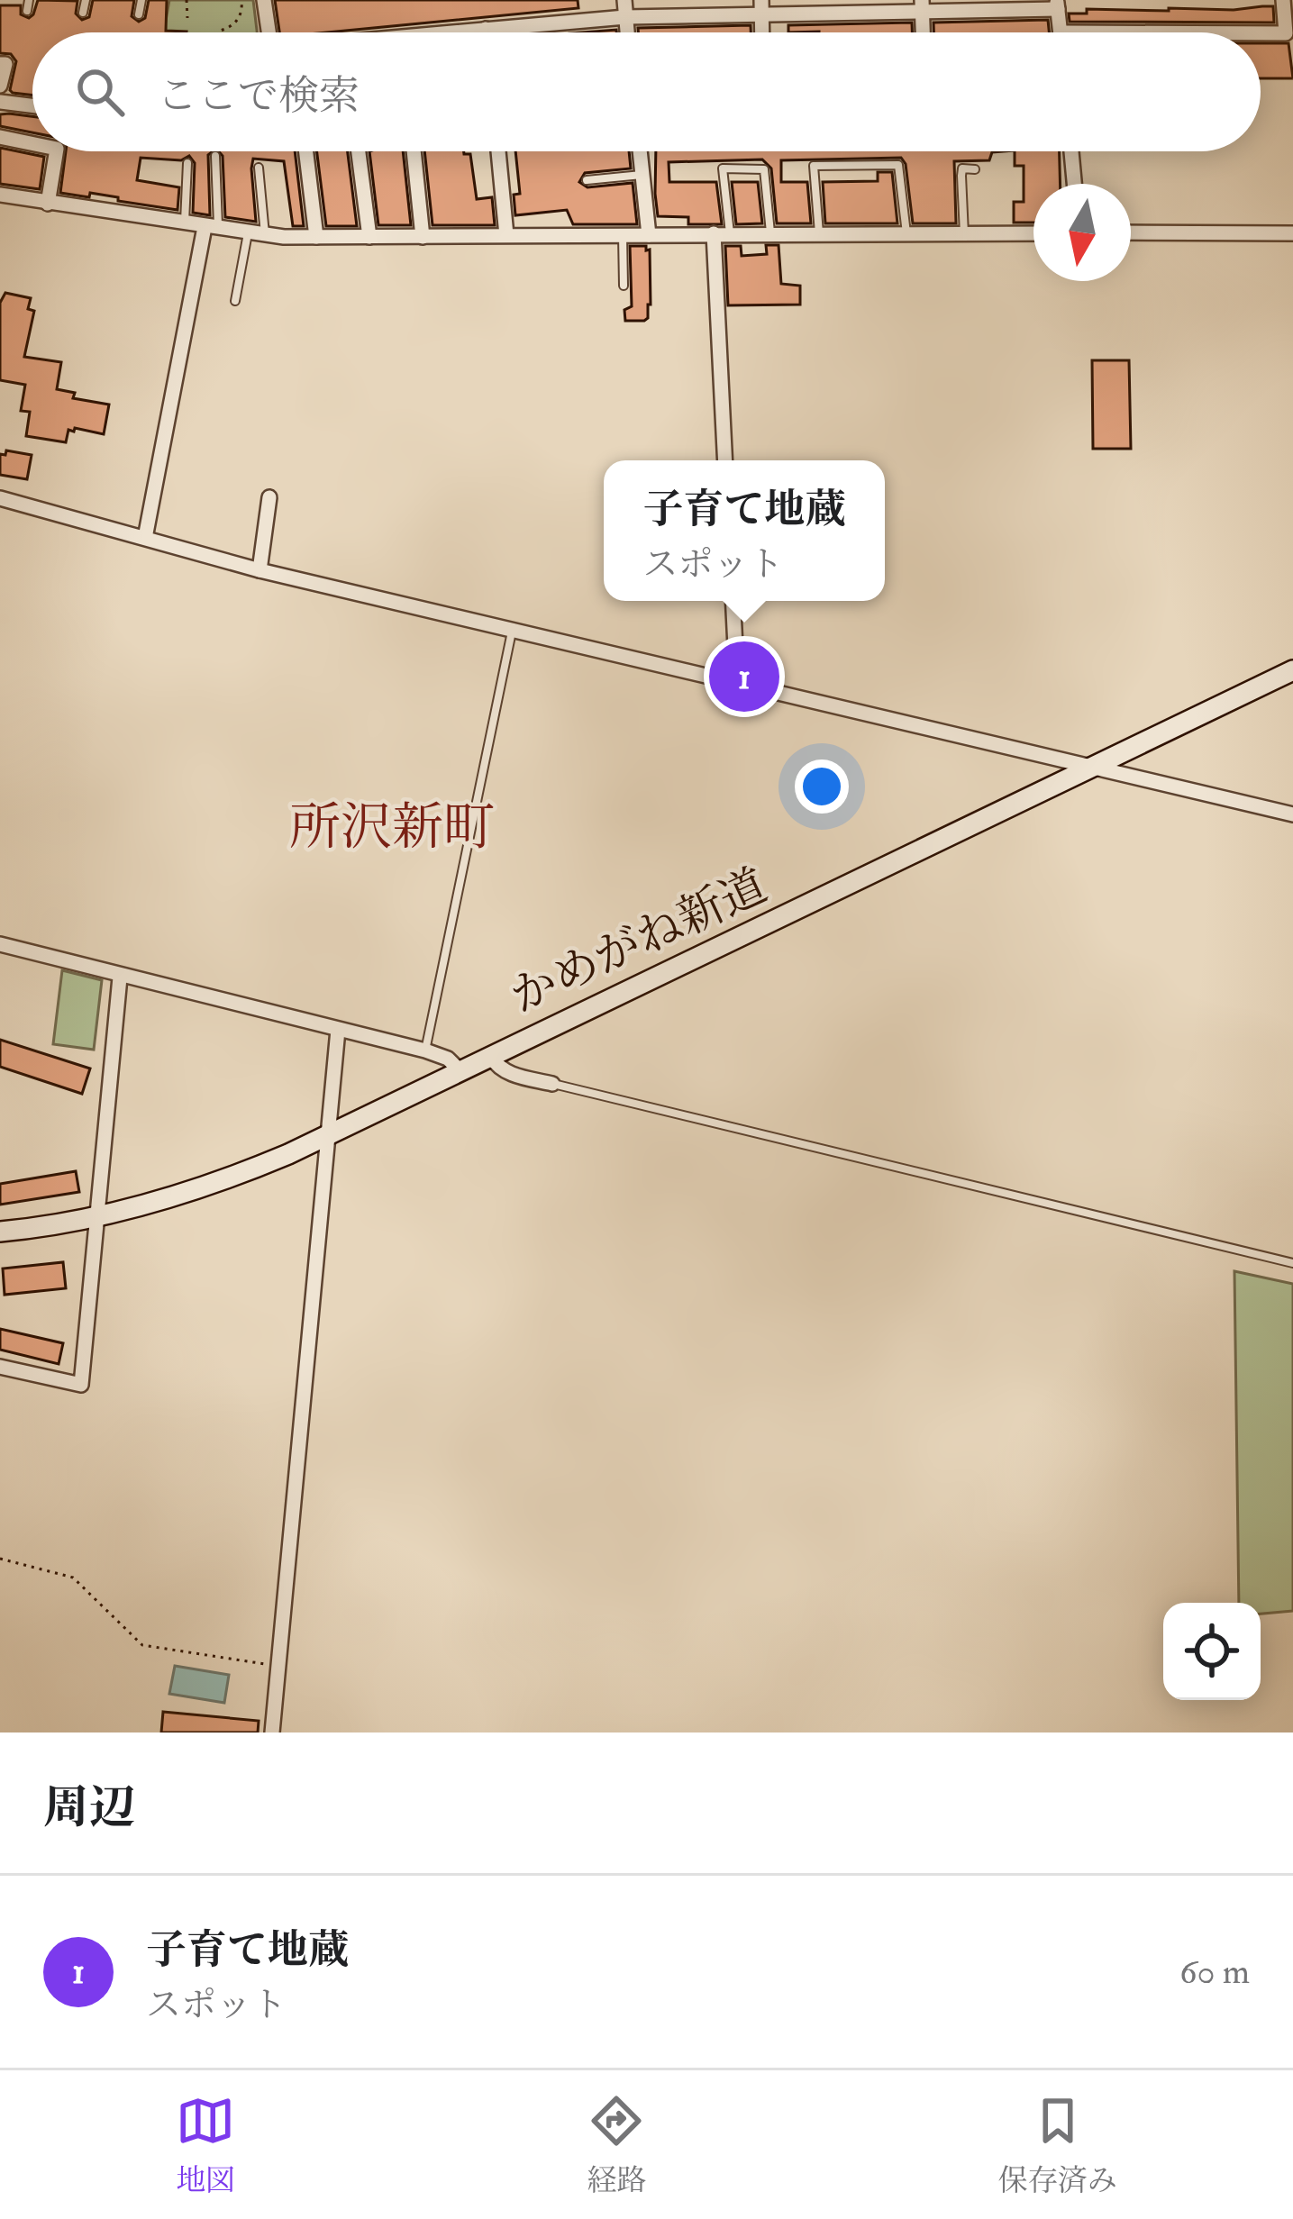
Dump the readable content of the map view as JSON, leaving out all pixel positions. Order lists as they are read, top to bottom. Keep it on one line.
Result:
{"streets":{"street":["かめがね新道"]},"districts":["所沢新町"],"north":"bottom","page":{"search":"ここで検索","popup":["子育て地蔵","スポット"],"pins":"1","heading":"周辺","list":[{"mark":"1","name":"子育て地蔵","note":"スポット","value":"60 m"}],"nav":["地図","経路","保存済み"]}}
